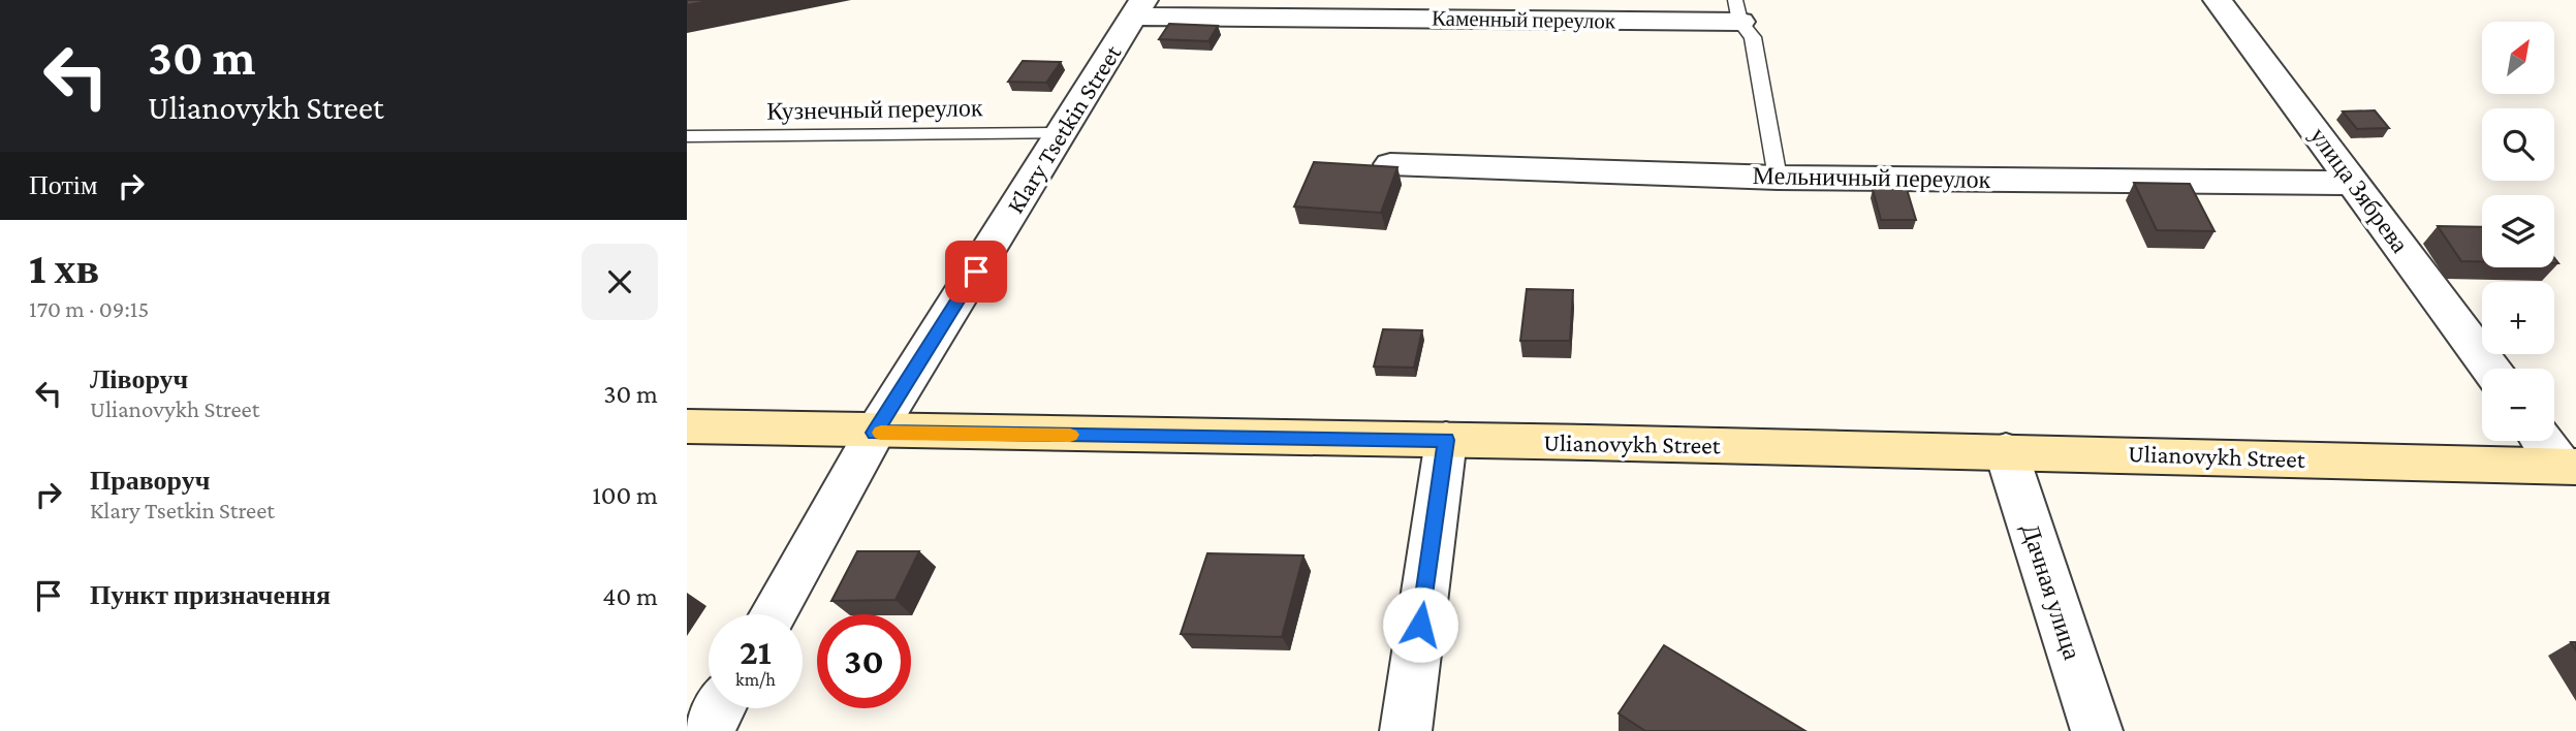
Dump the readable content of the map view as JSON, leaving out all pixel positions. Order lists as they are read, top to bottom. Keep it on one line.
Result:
{"streets":{"street":["Каменный переулок","Klary Tsetkin Street","Мельничный переулок","улица Зябрева","Ulianovykh Street","Дачная улица"],"lane":["Кузнечный переулок"]},"crossings":[["Каменный переулок","Klary Tsetkin Street"],["Кузнечный переулок","Klary Tsetkin Street"],["Klary Tsetkin Street","Ulianovykh Street"],["Мельничный переулок","улица Зябрева"],["Ulianovykh Street","Дачная улица"]],"north":"top right","page":{"turn":["30 m","Ulianovykh Street"],"map_buttons":["+","−"],"then":"Потім","heading":["1 хв","170 m · 09:15"],"list":[{"name":"Ліворуч","note":"Ulianovykh Street","value":"30 m"},{"name":"Праворуч","note":"Klary Tsetkin Street","value":"100 m"},{"name":"Пункт призначення","value":"40 m"}],"speed":"21 km/h","limit":"30"}}
